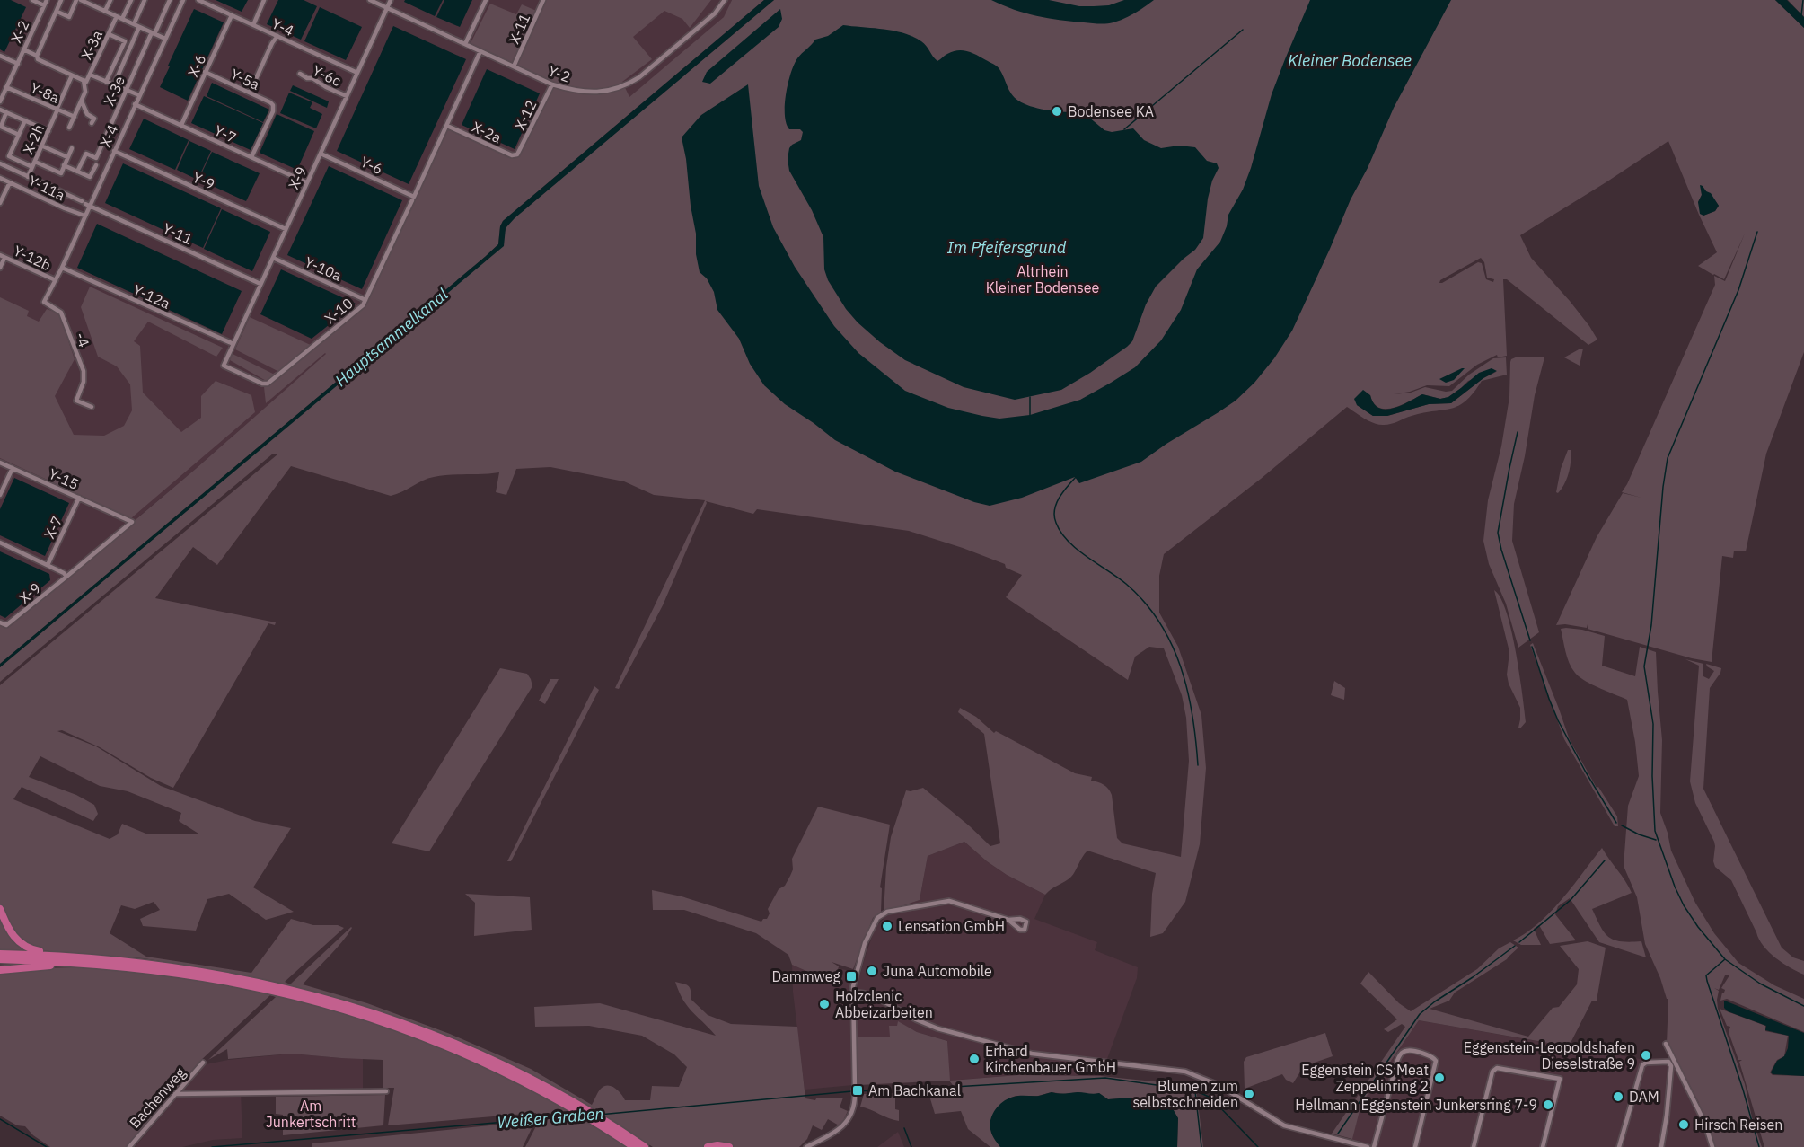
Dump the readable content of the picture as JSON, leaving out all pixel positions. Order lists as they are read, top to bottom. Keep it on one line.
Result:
{"streets":{"street":["Y-4","X-11","X-2","X-3a","X-6","Y-2","Y-6c","Y-5a","X-3e","Y-8a","X-12","X-2a","Y-7","X-4","X-2h","Y-6","X-9","Y-9","Y-11a","Y-11","Y-12b","Y-10a","Y-12a","X-10","-4","Y-15","X-7","Bachenweg"]},"crossings":[["Y-4","X-6"],["Y-4","X-9"],["X-11","Y-2"],["X-2","Y-8a"],["X-6","Y-5a"],["X-6","Y-7"],["Y-2","X-12"],["Y-2","X-9"],["Y-2","X-10"],["Y-6c","X-9"],["Y-5a","Y-7"],["Y-8a","X-2h"],["X-12","X-2a"],["X-2a","X-10"],["Y-7","X-4"],["Y-7","X-9"],["X-4","Y-9"],["X-4","Y-11a"],["X-4","Y-11"],["X-4","Y-12b"],["X-4","Y-12a"],["X-4","-4"],["X-2h","Y-11"],["Y-6","X-9"],["Y-6","X-10"],["X-9","Y-9"],["X-9","Y-11"],["X-9","Y-10a"],["X-9","Y-12a"],["X-9","X-10"],["X-9","Y-15"],["Y-12b","-4"],["Y-10a","X-10"],["Y-15","X-7"]],"water":["Kleiner Bodensee","Im Pfeifersgrund","Hauptsammelkanal","Weißer Graben"],"parks":["Altrhein Kleiner Bodensee","Am Junkertschritt"],"places":{"other":["Bodensee KA","Lensation GmbH","Juna Automobile","Holzclenic Abbeizarbeiten","Eggenstein-Leopoldshafen Dieselstraße 9","Erhard Kirchenbauer GmbH","Eggenstein CS Meat Zeppelinring 2","Blumen zum selbstschneiden","DAM","Hellmann Eggenstein Junkersring 7-9","Hirsch Reisen"],"transit":["Dammweg","Am Bachkanal"]}}
